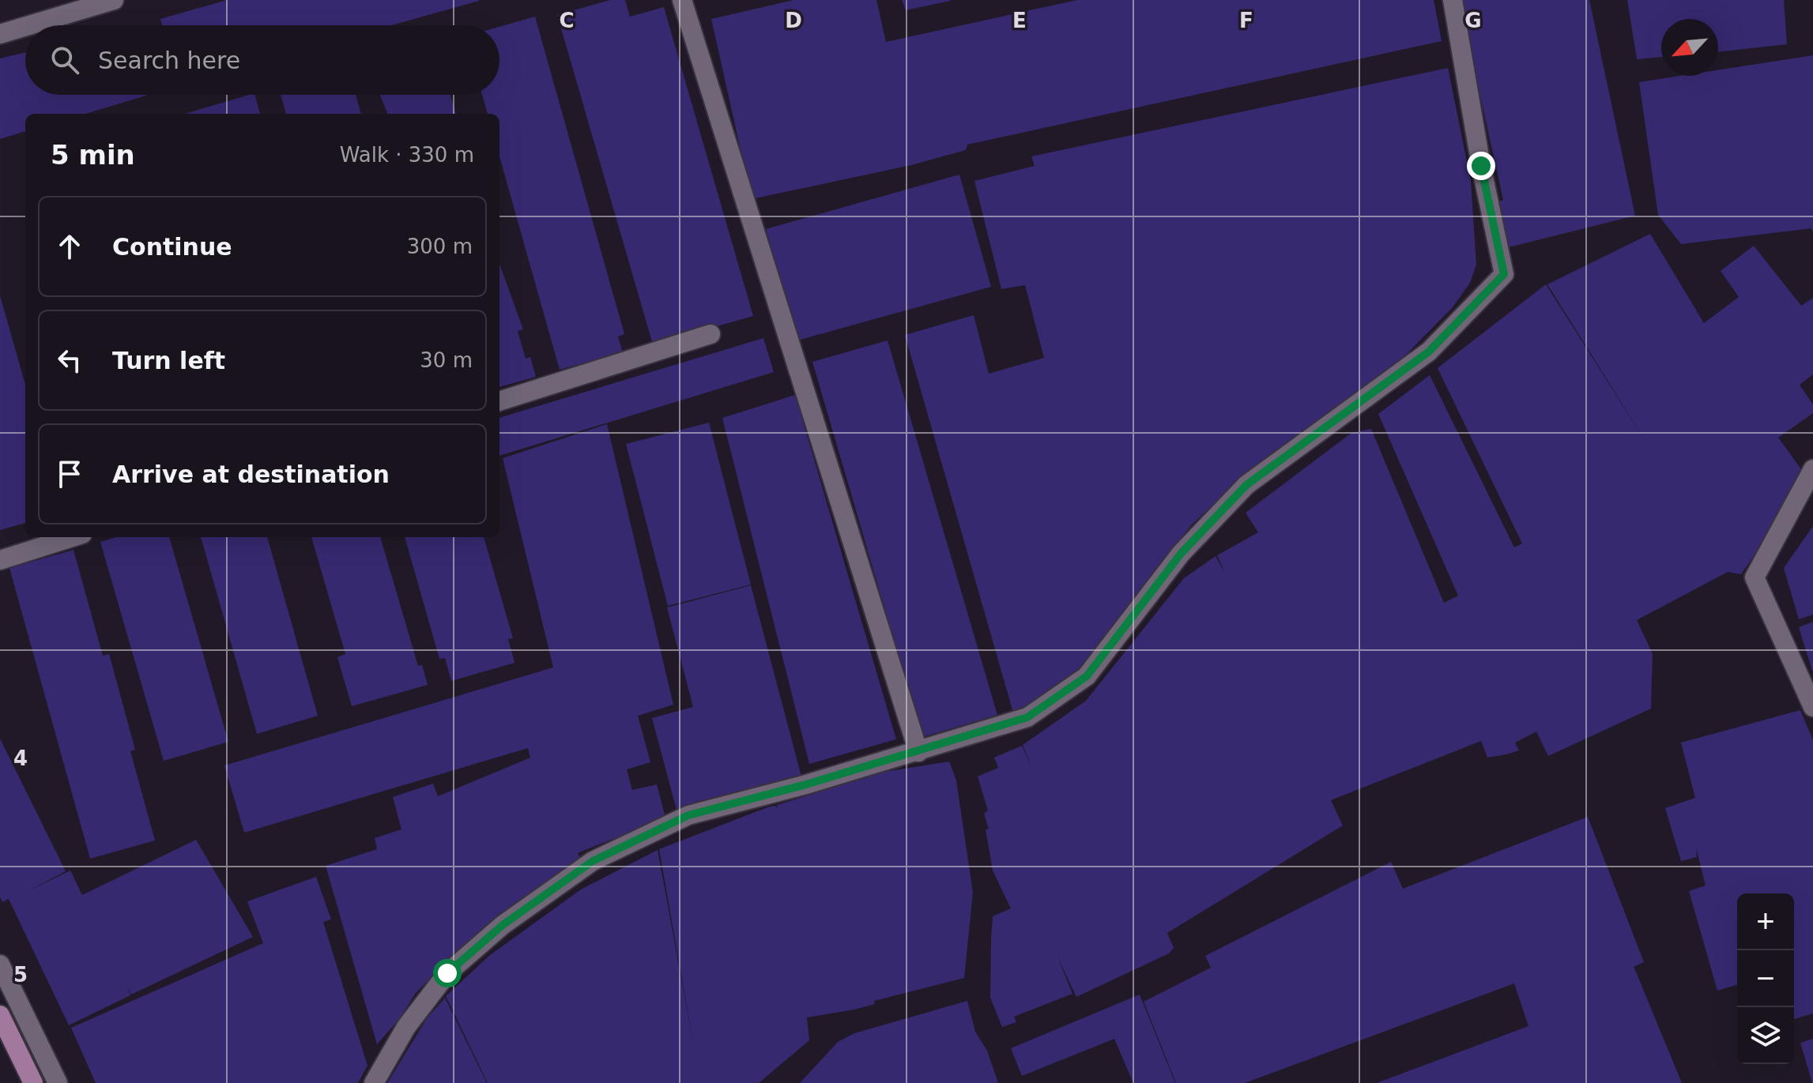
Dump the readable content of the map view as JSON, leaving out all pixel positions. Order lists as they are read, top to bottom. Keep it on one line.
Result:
{"north":"bottom left","page":{"search":"Search here","heading":["5 min","Walk · 330 m"],"list":[["Continue","300 m"],["Turn left","30 m"],"Arrive at destination"],"map_buttons":["+","−"]},"grid":{"columns":["C","D","E","F","G"],"rows":["4","5"]}}
